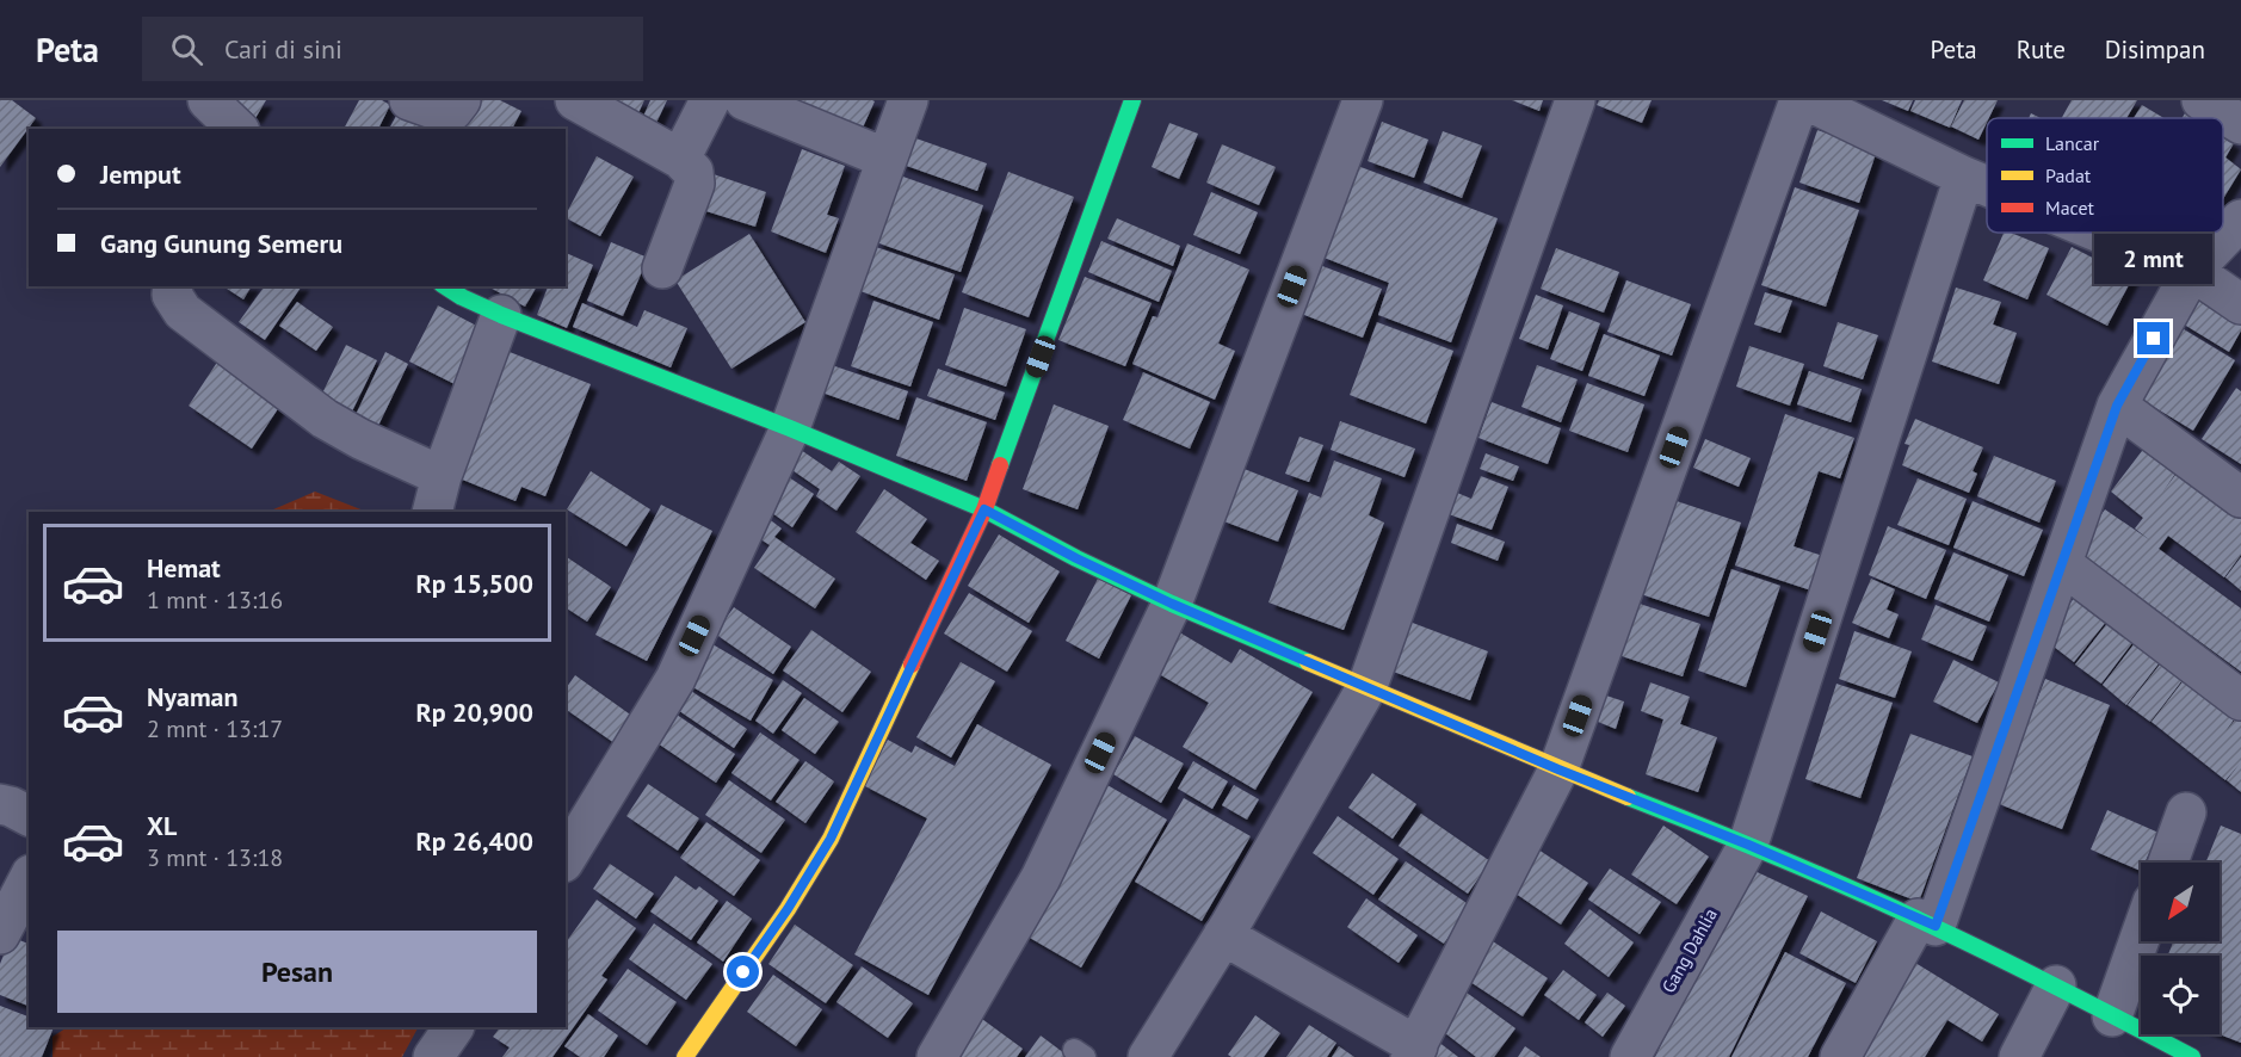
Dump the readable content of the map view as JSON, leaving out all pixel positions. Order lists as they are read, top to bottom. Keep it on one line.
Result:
{"streets":{"street":["Gang Dahlia"]},"legend":["Lancar","Padat","Macet"],"north":"bottom left","page":{"header":"Peta","search":"Cari di sini","nav":["Peta","Rute","Disimpan"],"banner":["Jemput","Gang Gunung Semeru"],"bubble":"2 mnt","list":[{"name":"Hemat","note":"1 mnt · 13:16","value":"Rp 15,500"},{"name":"Nyaman","note":"2 mnt · 13:17","value":"Rp 20,900"},{"name":"XL","note":"3 mnt · 13:18","value":"Rp 26,400"}],"buttons":"Pesan"}}
